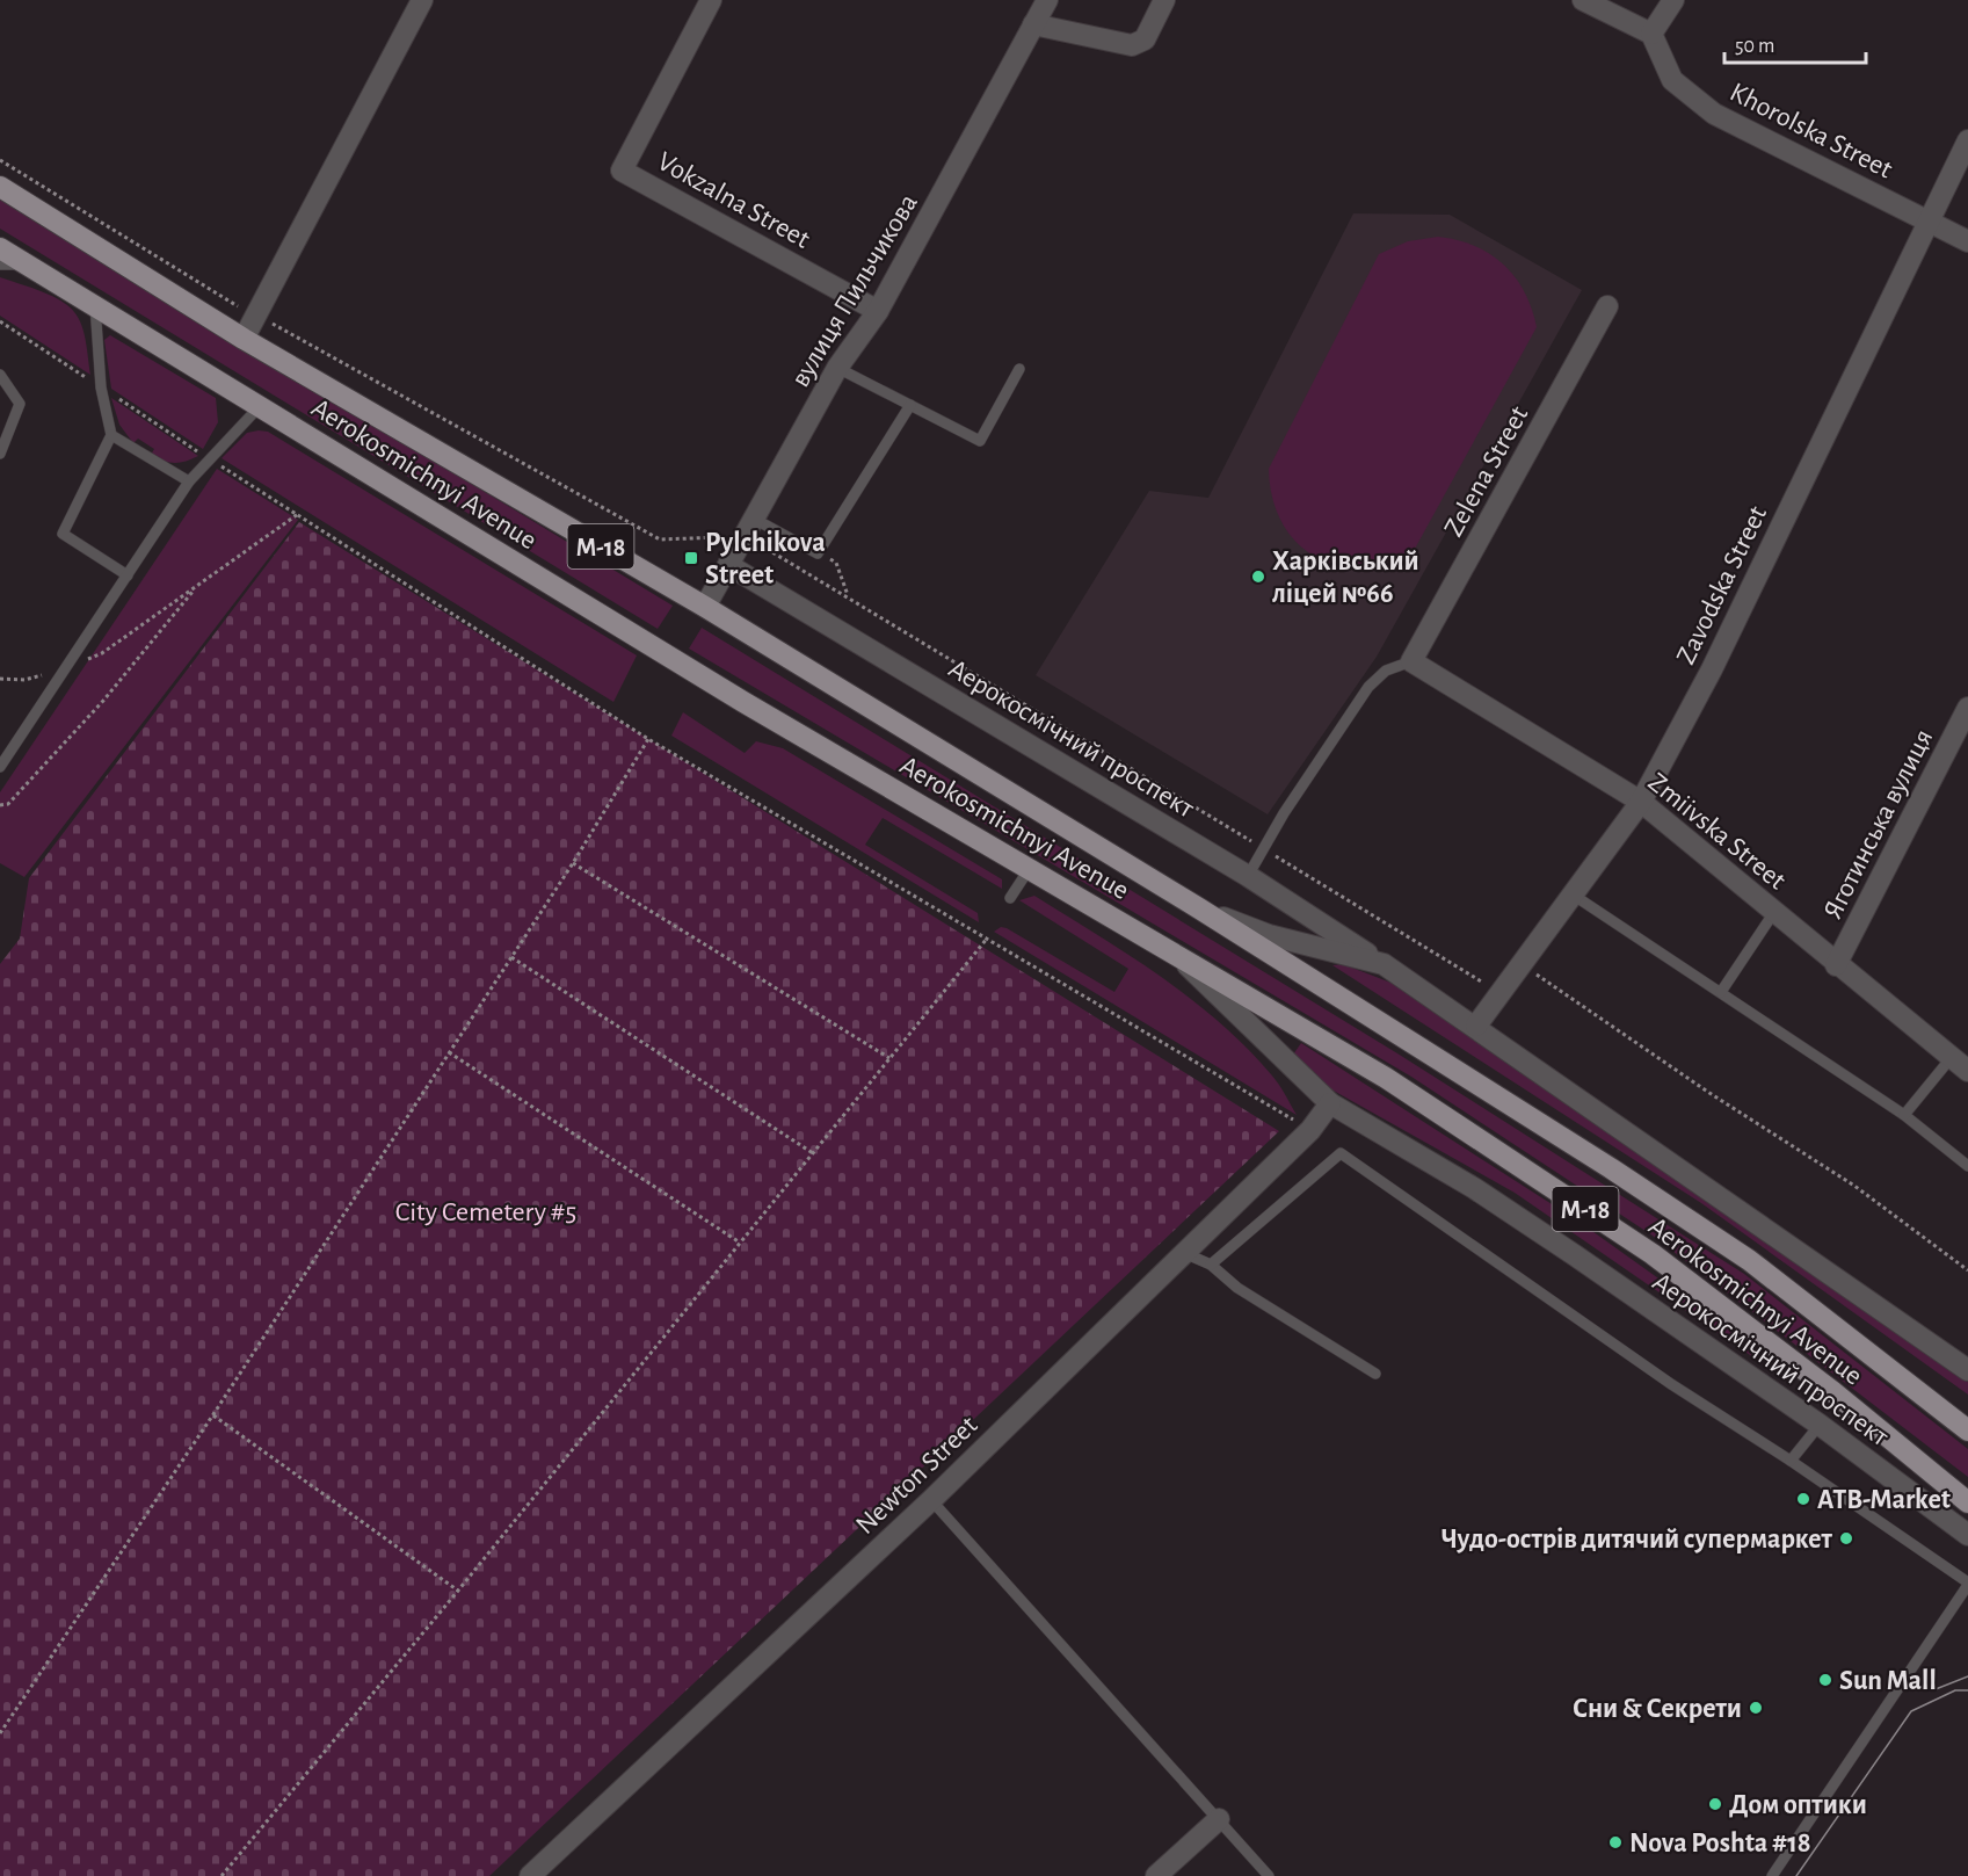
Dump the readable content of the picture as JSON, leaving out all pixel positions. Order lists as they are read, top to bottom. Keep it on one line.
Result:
{"streets":{"main road":["Aerokosmichnyi Avenue","М-18"],"street":["Khorolska Street","Vokzalna Street","вулиця Пильчикова","Zelena Street","Zavodska Street","Аерокосмічний проспект","Яготинська вулиця","Zmiivska Street","Newton Street"]},"crossings":[["Khorolska Street","Zavodska Street"],["Vokzalna Street","вулиця Пильчикова"],["вулиця Пильчикова","Aerokosmichnyi Avenue"],["вулиця Пильчикова","Аерокосмічний проспект"],["Zelena Street","Zmiivska Street"],["Aerokosmichnyi Avenue","Аерокосмічний проспект"],["Zavodska Street","Аерокосмічний проспект"],["Zavodska Street","Zmiivska Street"],["Аерокосмічний проспект","Newton Street"],["Яготинська вулиця","Zmiivska Street"]],"parks":["City Cemetery #5"],"places":{"transit":["Pylchikova Street"],"other":["Харківський ліцей №66","ATB-Market","Чудо-острів дитячий супермаркет","Sun Mall","Сни & Секрети","Дом оптики","Nova Poshta #18"]},"scale_bar":"50 m"}
